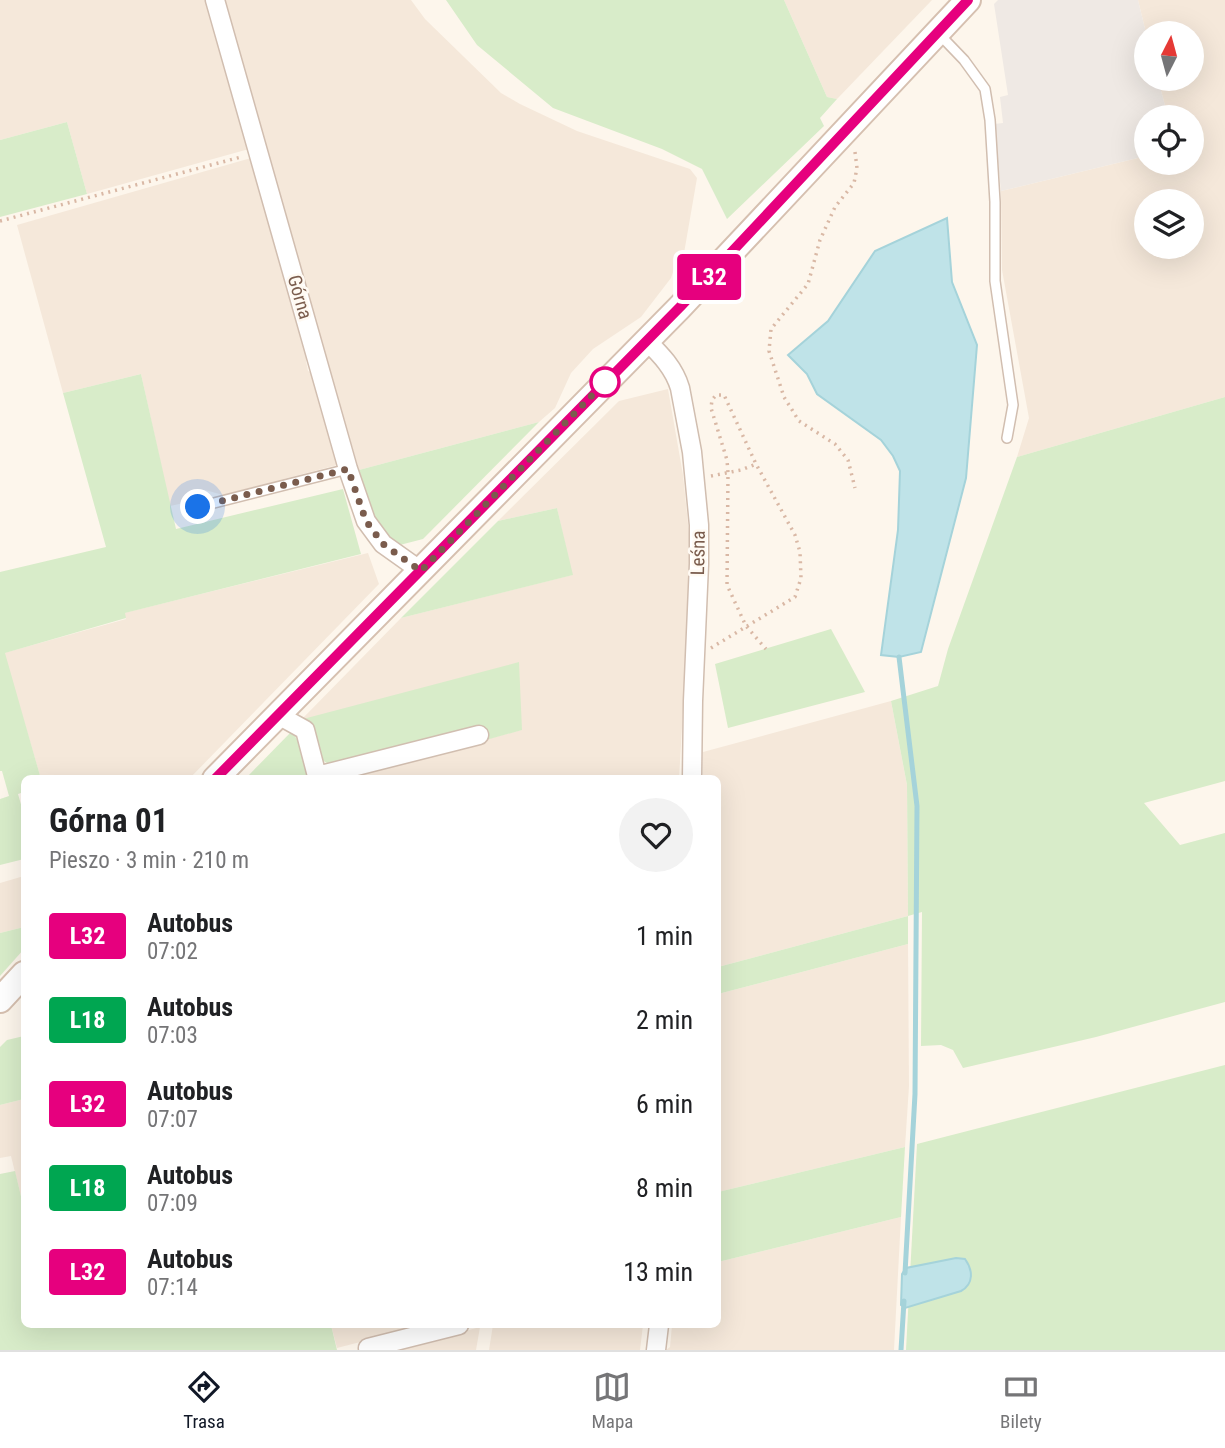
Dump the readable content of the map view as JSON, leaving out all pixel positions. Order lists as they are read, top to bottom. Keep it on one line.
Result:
{"streets":{"street":["Górna","Leśna"]},"lines":["bus line L32"],"north":"top","page":{"on_map":"L32","heading":["Górna 01","Pieszo · 3 min · 210 m"],"list":[{"mark":"L32","name":"Autobus","note":"07:02","value":"1 min"},{"mark":"L18","name":"Autobus","note":"07:03","value":"2 min"},{"mark":"L32","name":"Autobus","note":"07:07","value":"6 min"},{"mark":"L18","name":"Autobus","note":"07:09","value":"8 min"},{"mark":"L32","name":"Autobus","note":"07:14","value":"13 min"}],"tabs":["Trasa","Mapa","Bilety"]}}
